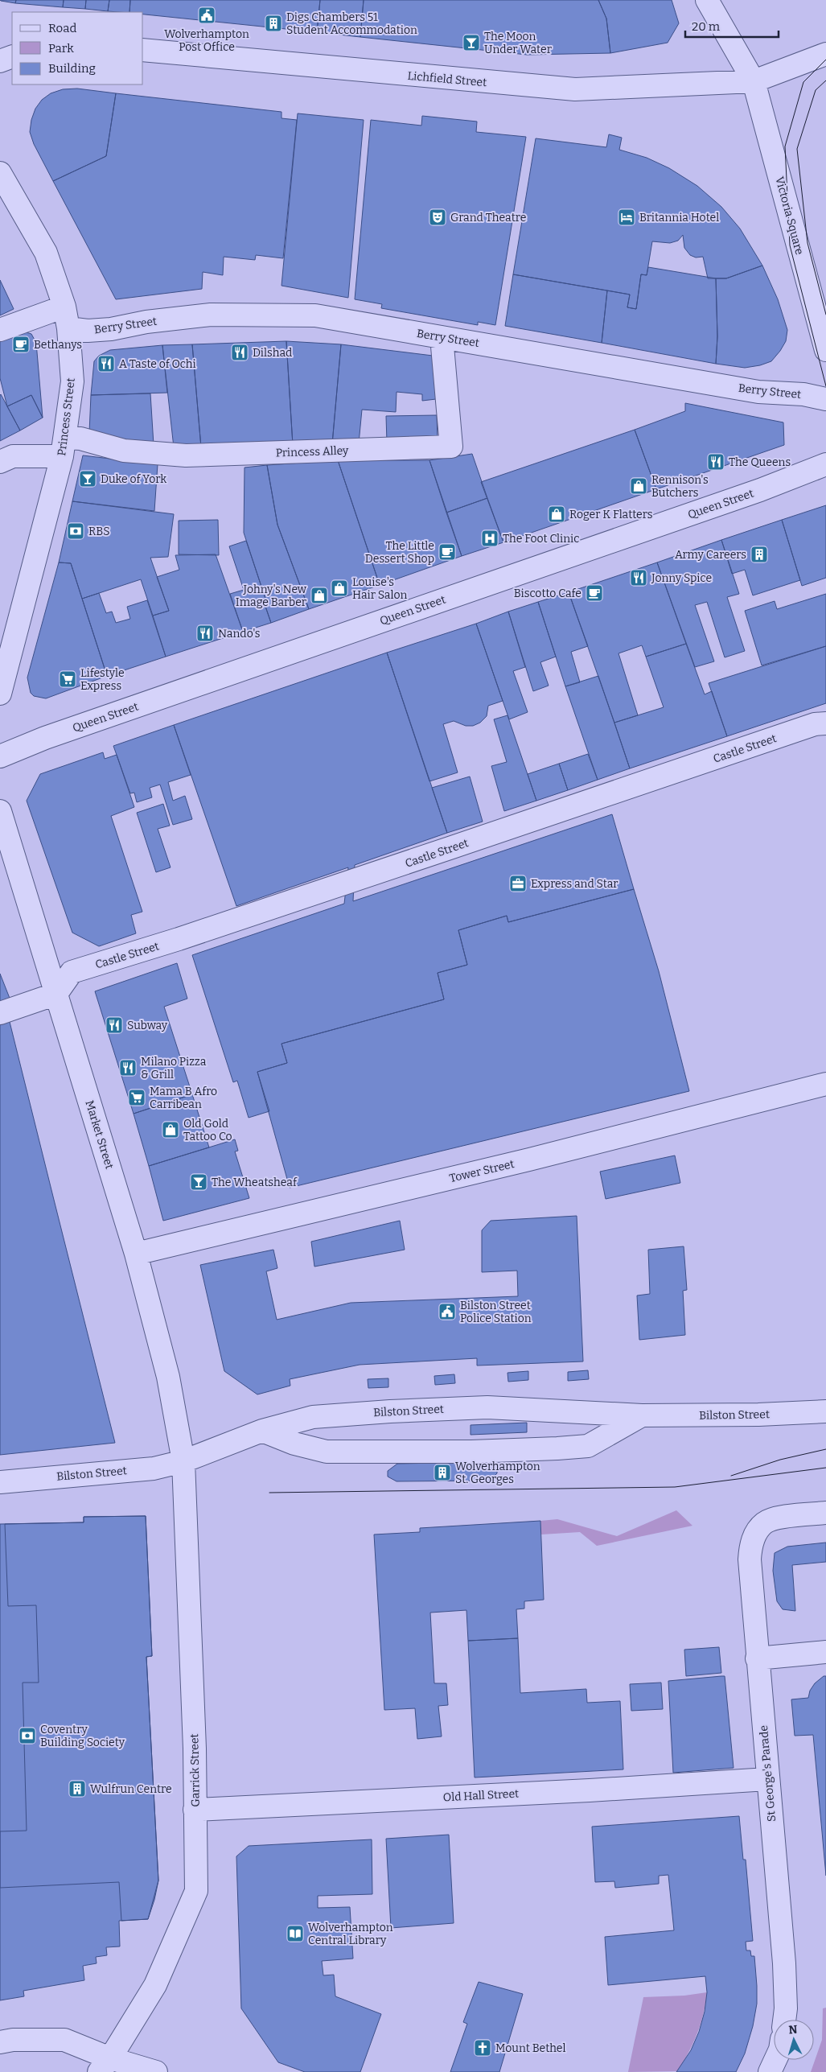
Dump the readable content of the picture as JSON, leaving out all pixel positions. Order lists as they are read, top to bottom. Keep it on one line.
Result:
{"streets":{"street":["Lichfield Street","Victoria Square","Berry Street","Princess Street","Princess Alley","Queen Street","Castle Street","Market Street","Tower Street","Bilston Street","Garrick Street","St George's Parade","Old Hall Street"]},"crossings":[["Lichfield Street","Victoria Square"],["Berry Street","Princess Street"],["Berry Street","Princess Alley"],["Princess Street","Princess Alley"],["Castle Street","Market Street"],["Market Street","Tower Street"],["Market Street","Bilston Street"],["Market Street","Garrick Street"],["Bilston Street","Garrick Street"],["Garrick Street","Old Hall Street"],["St George's Parade","Old Hall Street"]],"places":{"public building":["Wolverhampton Post Office","Bilston Street Police Station"],"building":["Digs Chambers 51 Student Accommodation","Army Careers","Wolverhampton St. Georges","Wulfrun Centre"],"bar":["The Moon Under Water","Duke of York","The Wheatsheaf"],"theatre":["Grand Theatre"],"hotel":["Britannia Hotel"],"cafe":["Bethanys","The Little Dessert Shop","Biscotto Cafe"],"restaurant":["Dilshad","A Taste of Ochi","The Queens","Jonny Spice","Nando's","Subway","Milano Pizza & Grill"],"shop":["Rennison's Butchers","Roger K Flatters","Louise's Hair Salon","Johny's New Image Barber","Old Gold Tattoo Co"],"bank":["RBS","Coventry Building Society"],"hospital":["The Foot Clinic"],"supermarket":["Lifestyle Express","Mama B Afro Carribean"],"office":["Express and Star"],"library":["Wolverhampton Central Library"],"church":["Mount Bethel"]},"legend":["Road","Park","Building"],"scale_bar":"20 m","north":"top"}
